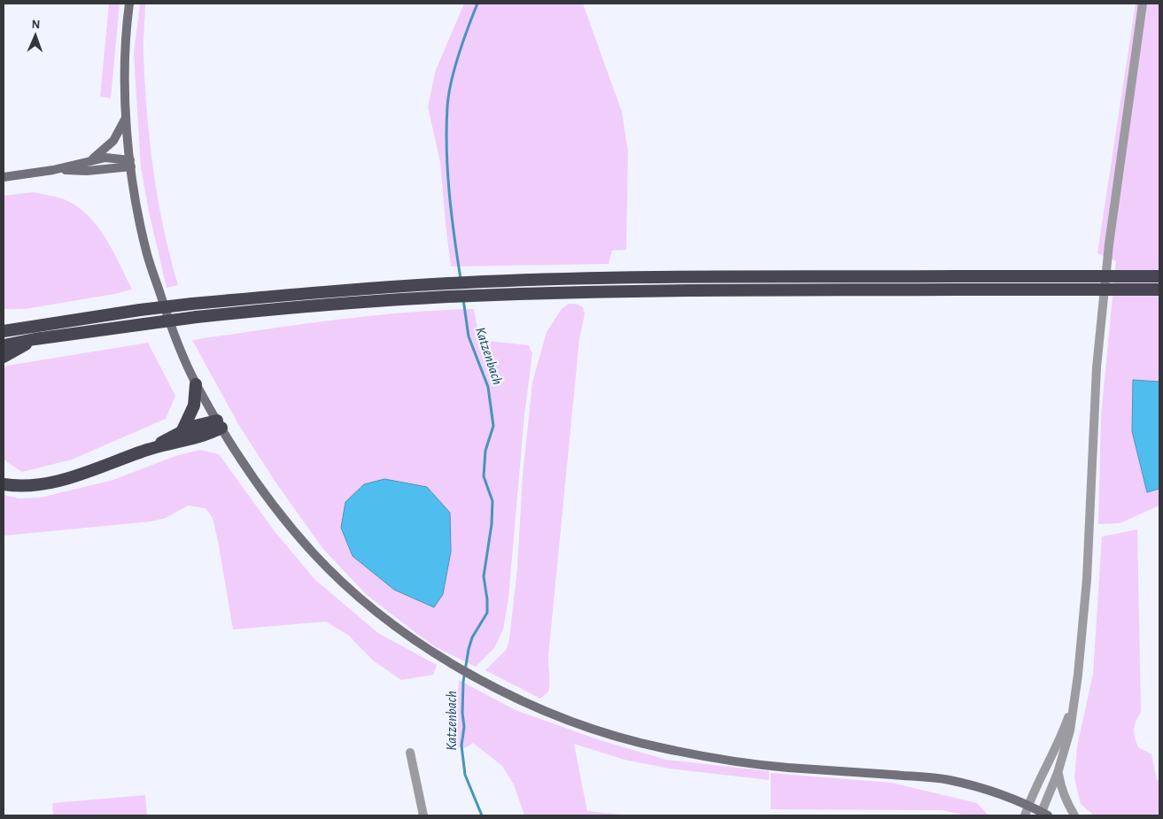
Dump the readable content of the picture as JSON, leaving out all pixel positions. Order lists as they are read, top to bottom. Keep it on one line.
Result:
{"water":["Katzenbach"],"north":"top"}
